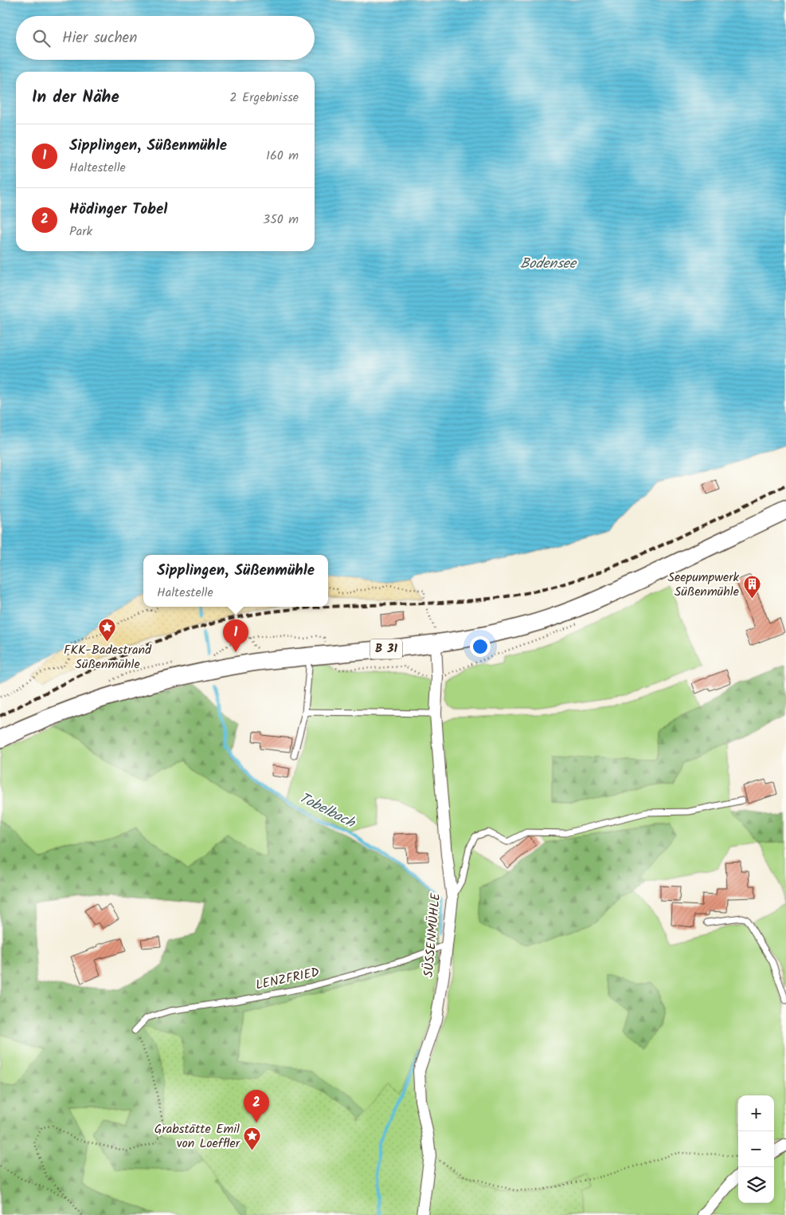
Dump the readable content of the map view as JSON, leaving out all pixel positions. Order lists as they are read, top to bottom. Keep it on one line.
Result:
{"streets":{"main road":["B 31"],"street":["SÜSSENMÜHLE"],"lane":["LENZFRIED"]},"crossings":[["B 31","SÜSSENMÜHLE"],["SÜSSENMÜHLE","LENZFRIED"]],"water":["Bodensee","Tobelbach"],"places":{"building":["Seepumpwerk Süßenmühle"],"place":["FKK-Badestrand Süßenmühle","Grabstätte Emil von Loeffler"]},"page":{"search":"Hier suchen","heading":["In der Nähe","2 Ergebnisse"],"list":[{"mark":"1","name":"Sipplingen, Süßenmühle","note":"Haltestelle","value":"160 m"},{"mark":"2","name":"Hödinger Tobel","note":"Park","value":"350 m"}],"popup":["Sipplingen, Süßenmühle","Haltestelle"],"pins":["1","2"],"map_buttons":["+","−"]}}
